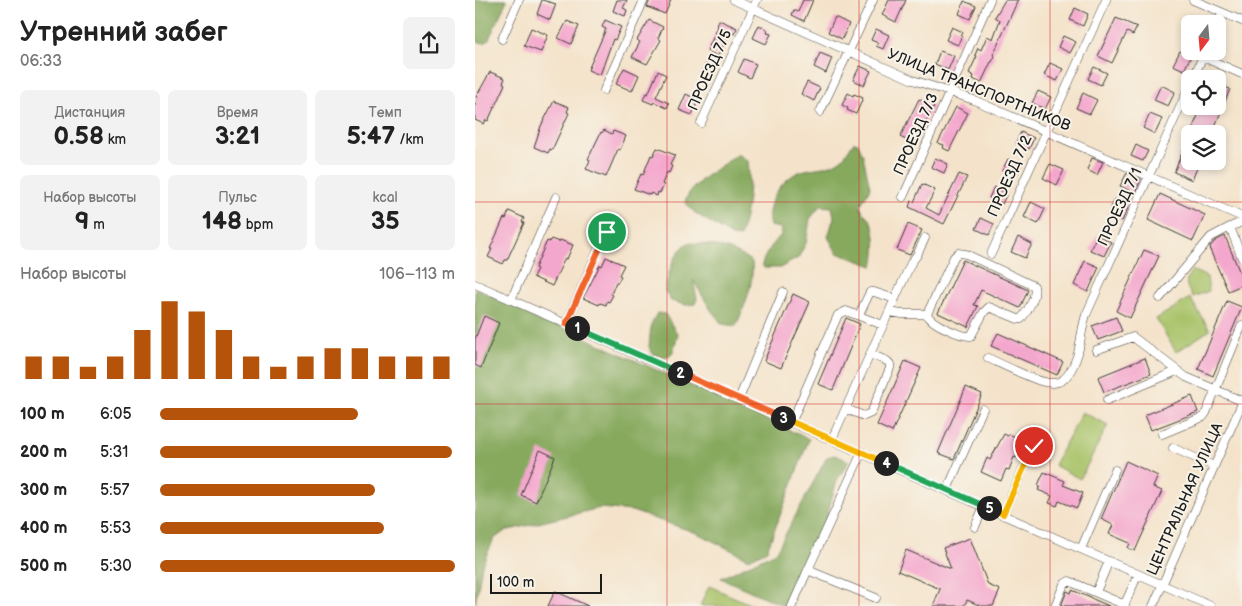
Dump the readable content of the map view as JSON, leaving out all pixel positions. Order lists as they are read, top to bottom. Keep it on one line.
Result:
{"streets":{"street":["ПРОЕЗД 7/5","УЛИЦА ТРАНСПОРТНИКОВ","ПРОЕЗД 7/3","ПРОЕЗД 7/2","ПРОЕЗД 7/1","ЦЕНТРАЛЬНАЯ УЛИЦА"]},"crossings":[["ПРОЕЗД 7/5","УЛИЦА ТРАНСПОРТНИКОВ"],["УЛИЦА ТРАНСПОРТНИКОВ","ПРОЕЗД 7/3"],["УЛИЦА ТРАНСПОРТНИКОВ","ПРОЕЗД 7/2"],["УЛИЦА ТРАНСПОРТНИКОВ","ПРОЕЗД 7/1"]],"scale_bar":"100 m","north":"bottom","page":{"heading":["Утренний забег","06:33"],"stats":[["Дистанция","0.58 km"],["Время","3:21"],["Темп","5:47 /km"],["Набор высоты","9 m"],["Пульс","148 bpm"],["kcal","35"]],"chart":["Набор высоты","106–113 m"],"pins":["1","2","3","4","5"],"list":[{"name":"100 m","note":"6:05"},{"name":"200 m","note":"5:31"},{"name":"300 m","note":"5:57"},{"name":"400 m","note":"5:53"},{"name":"500 m","note":"5:30"}],"scale":"100 m"}}
